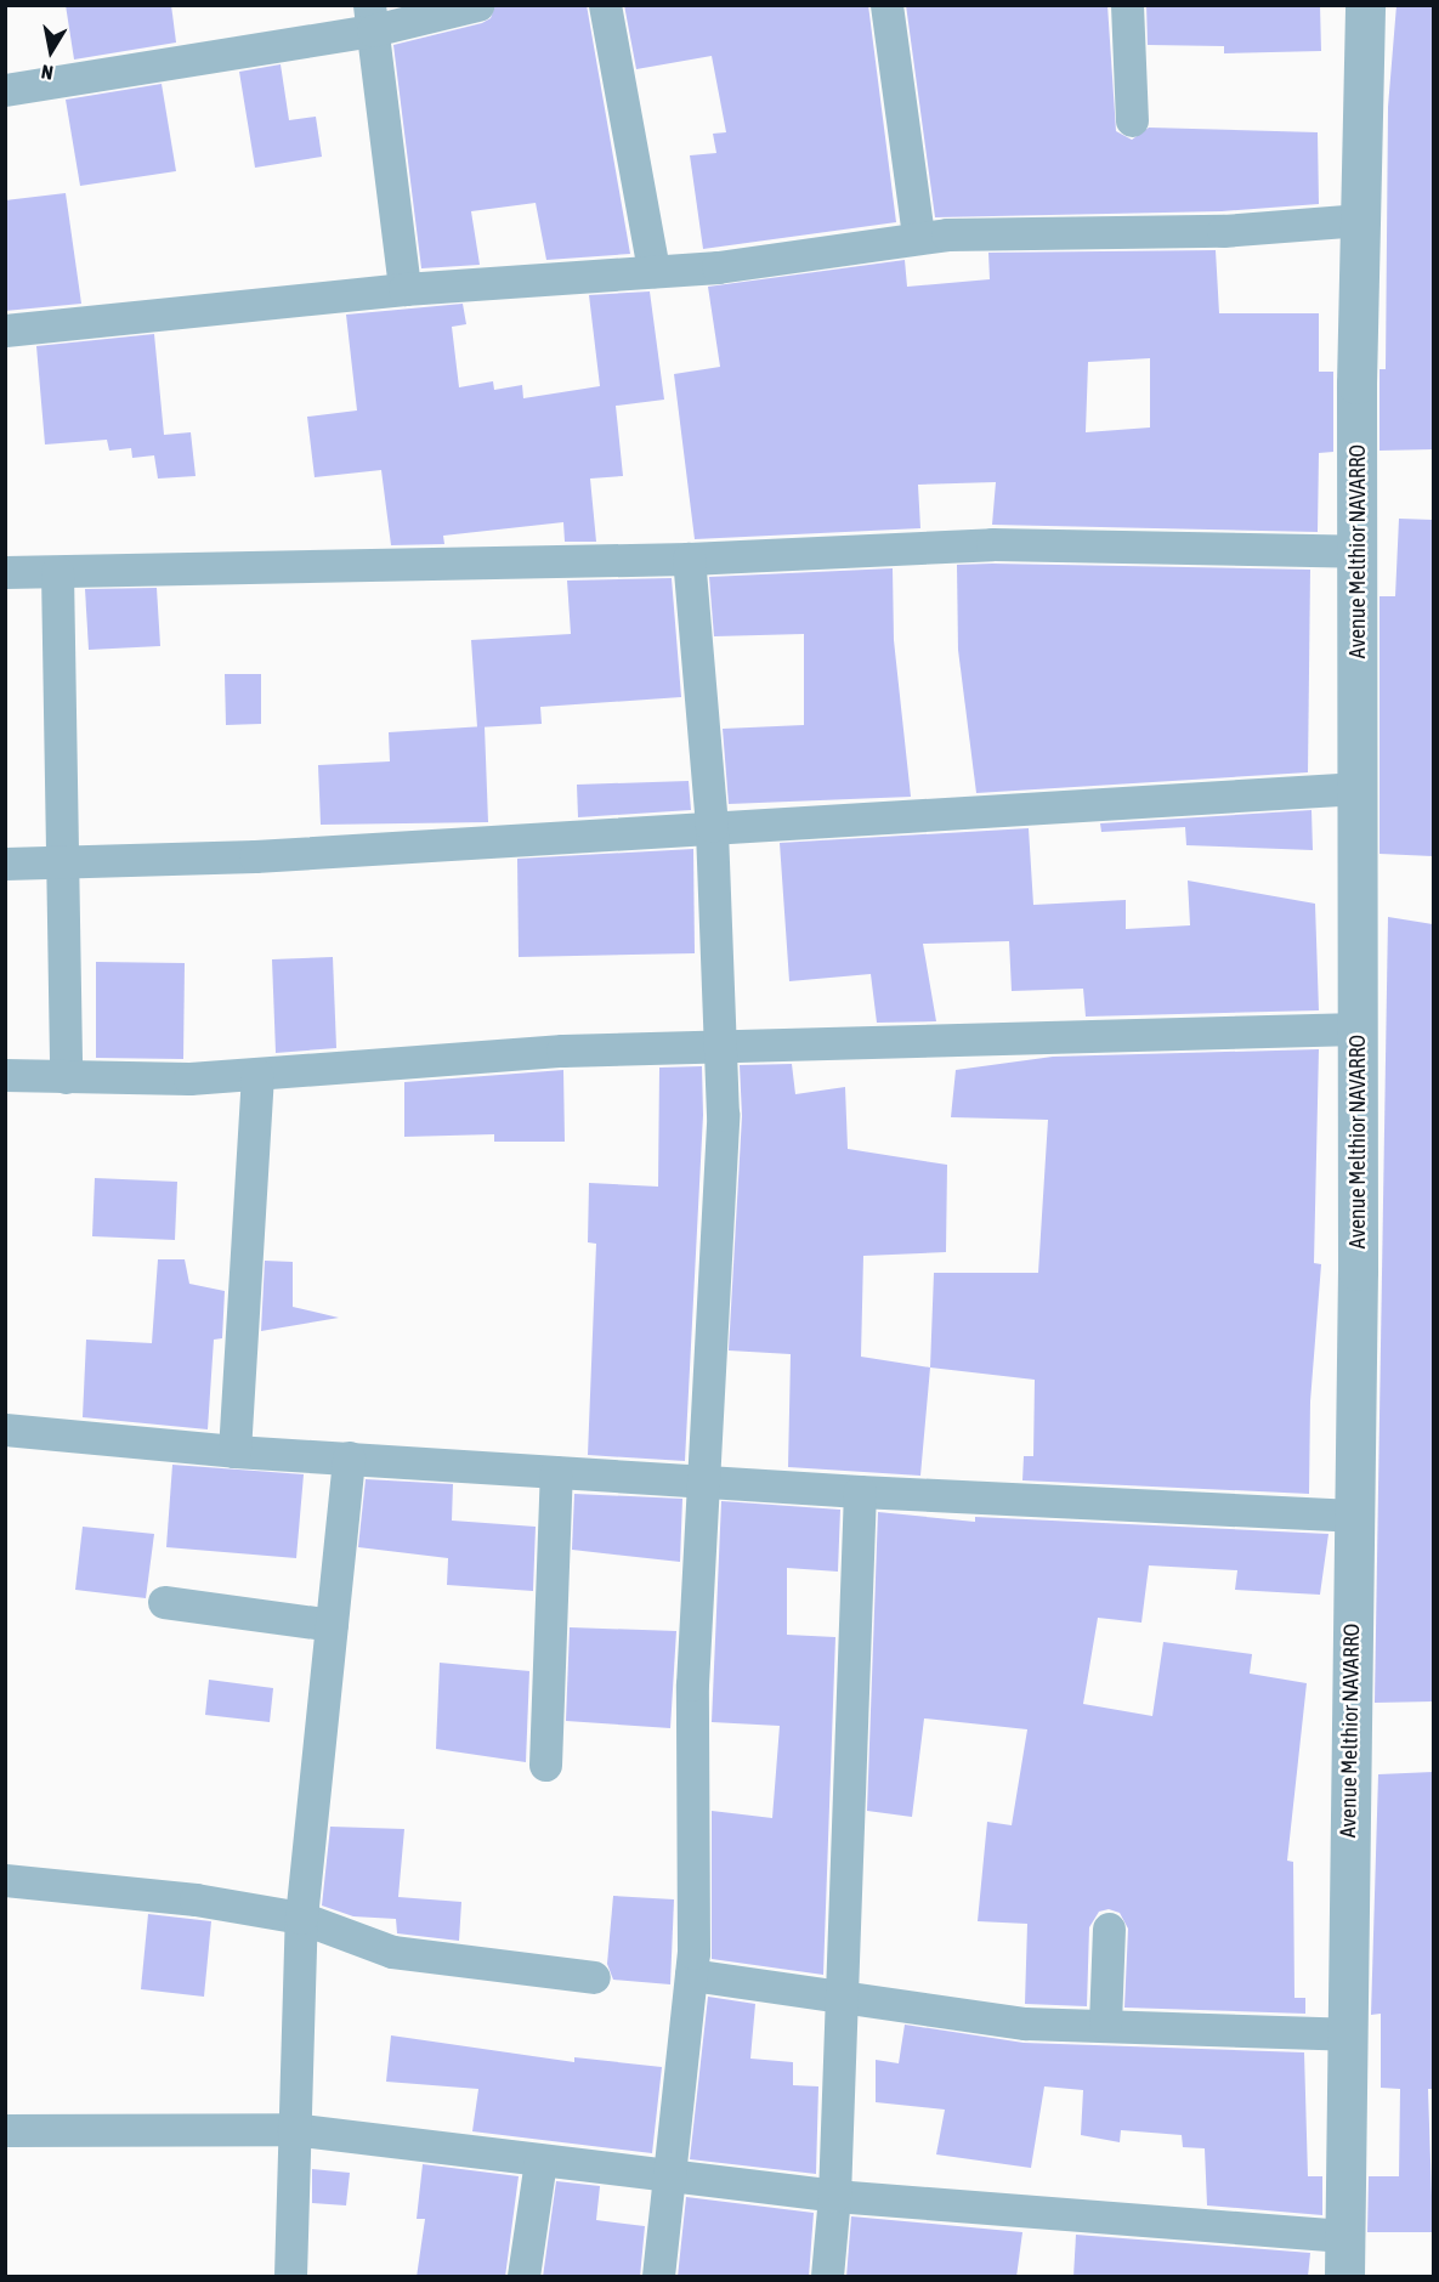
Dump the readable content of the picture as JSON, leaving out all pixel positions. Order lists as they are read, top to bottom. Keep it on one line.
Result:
{"streets":{"street":["Avenue Melthior NAVARRO"]},"north":"bottom"}
